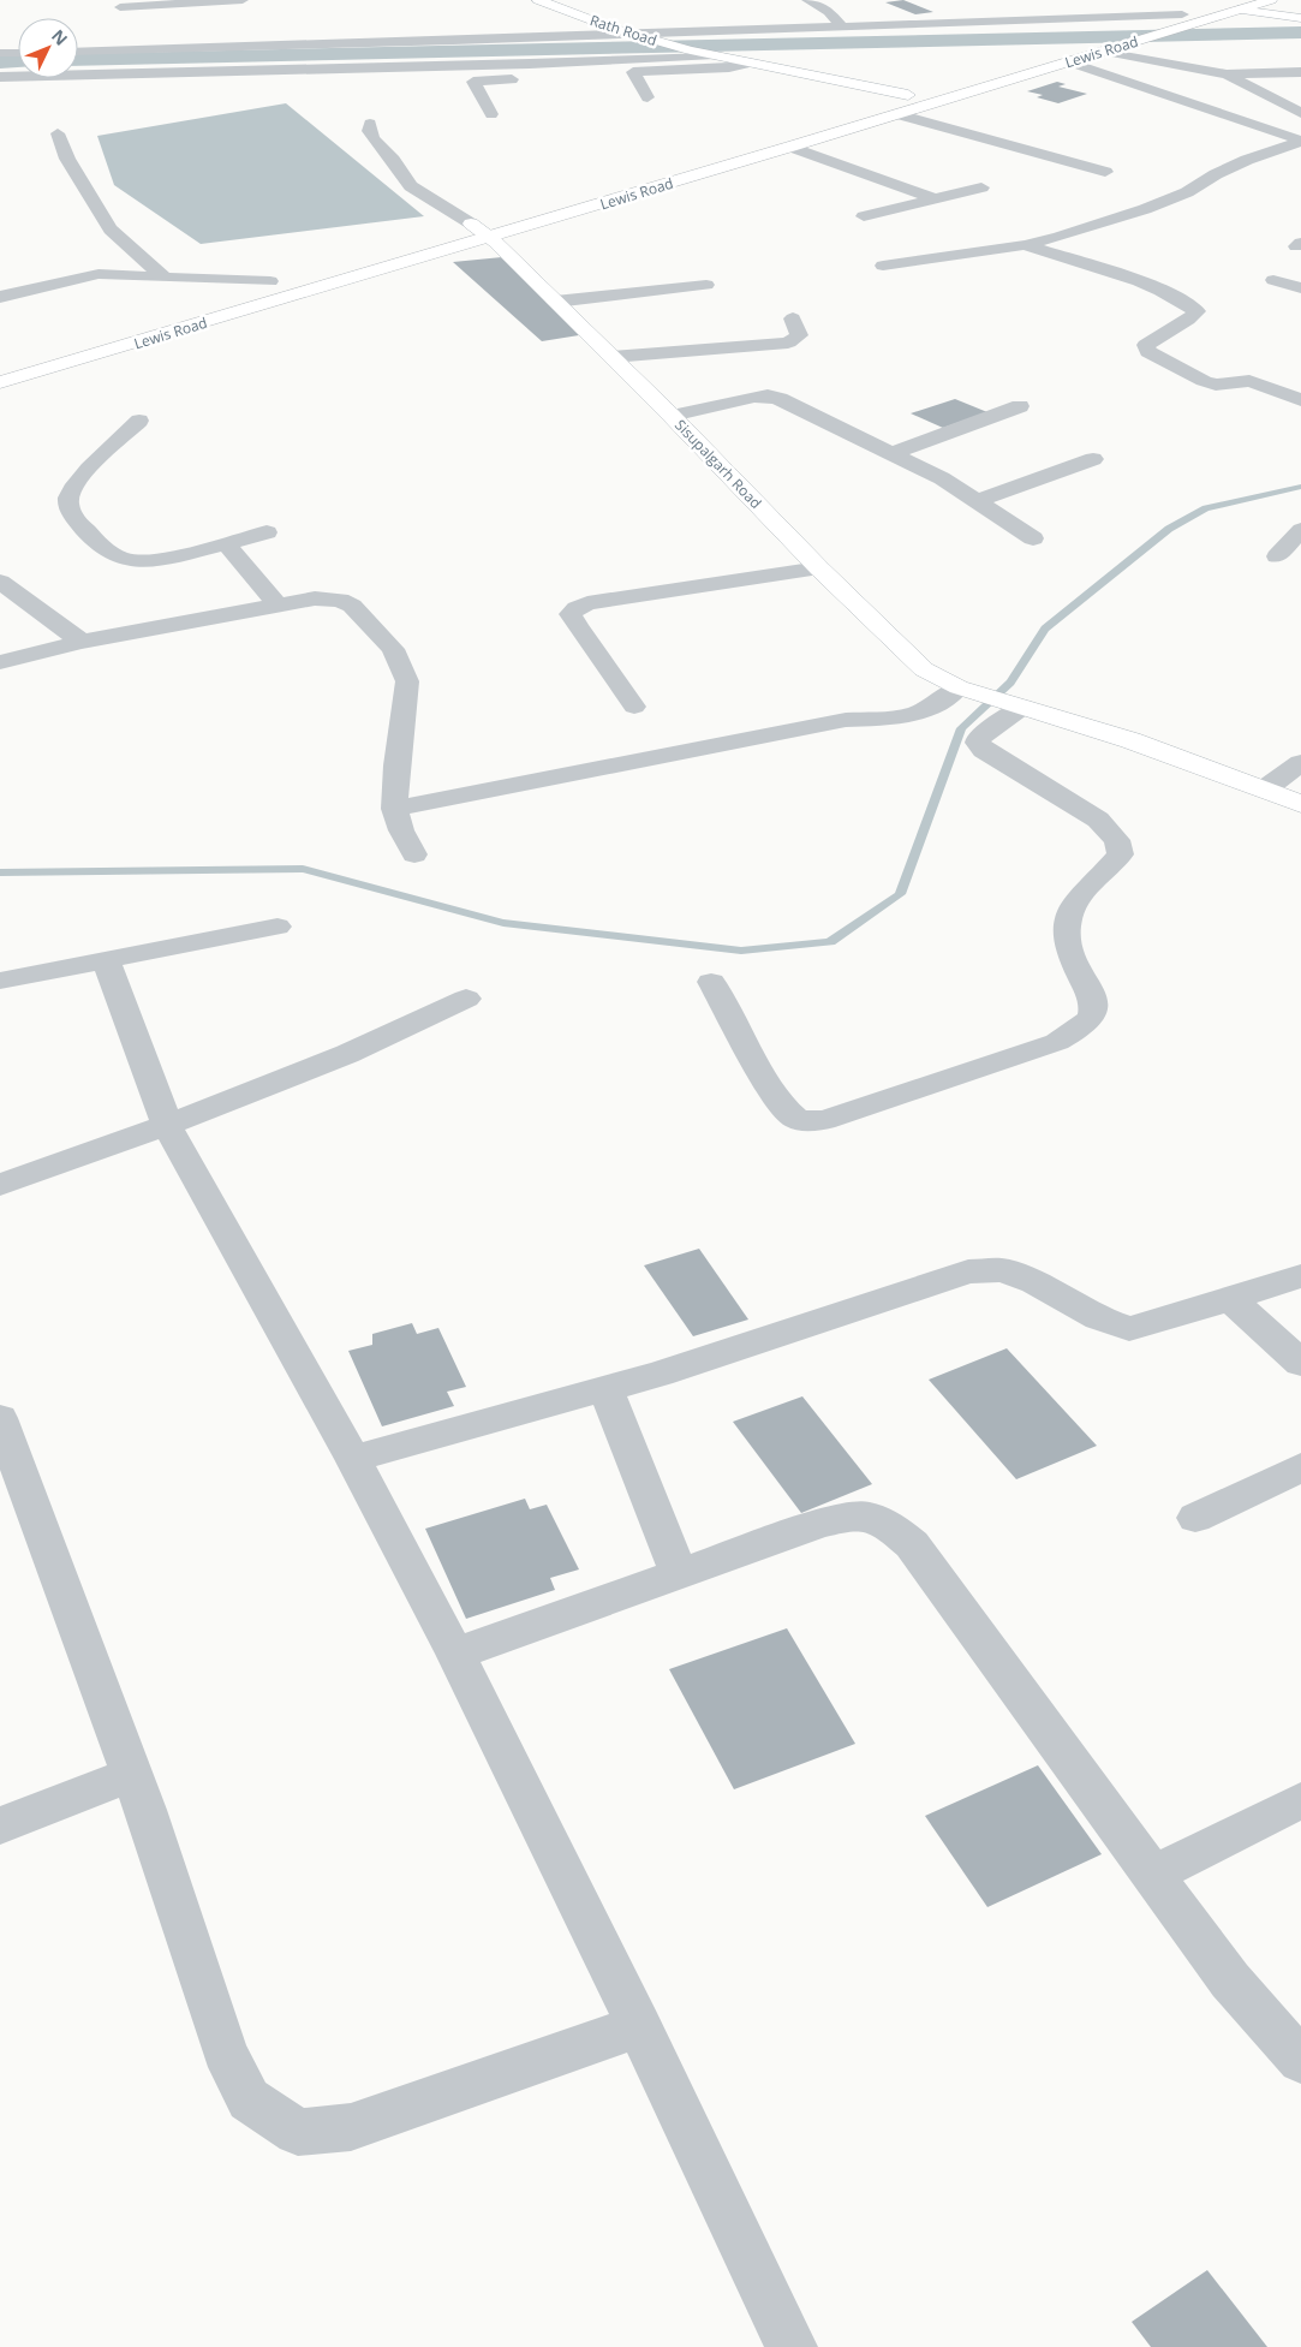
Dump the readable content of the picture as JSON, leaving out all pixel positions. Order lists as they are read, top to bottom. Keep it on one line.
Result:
{"streets":{"main road":["Rath Road","Lewis Road","Sisupalgarh Road"]},"crossings":[["Rath Road","Lewis Road"],["Lewis Road","Sisupalgarh Road"]],"north":"top right"}
